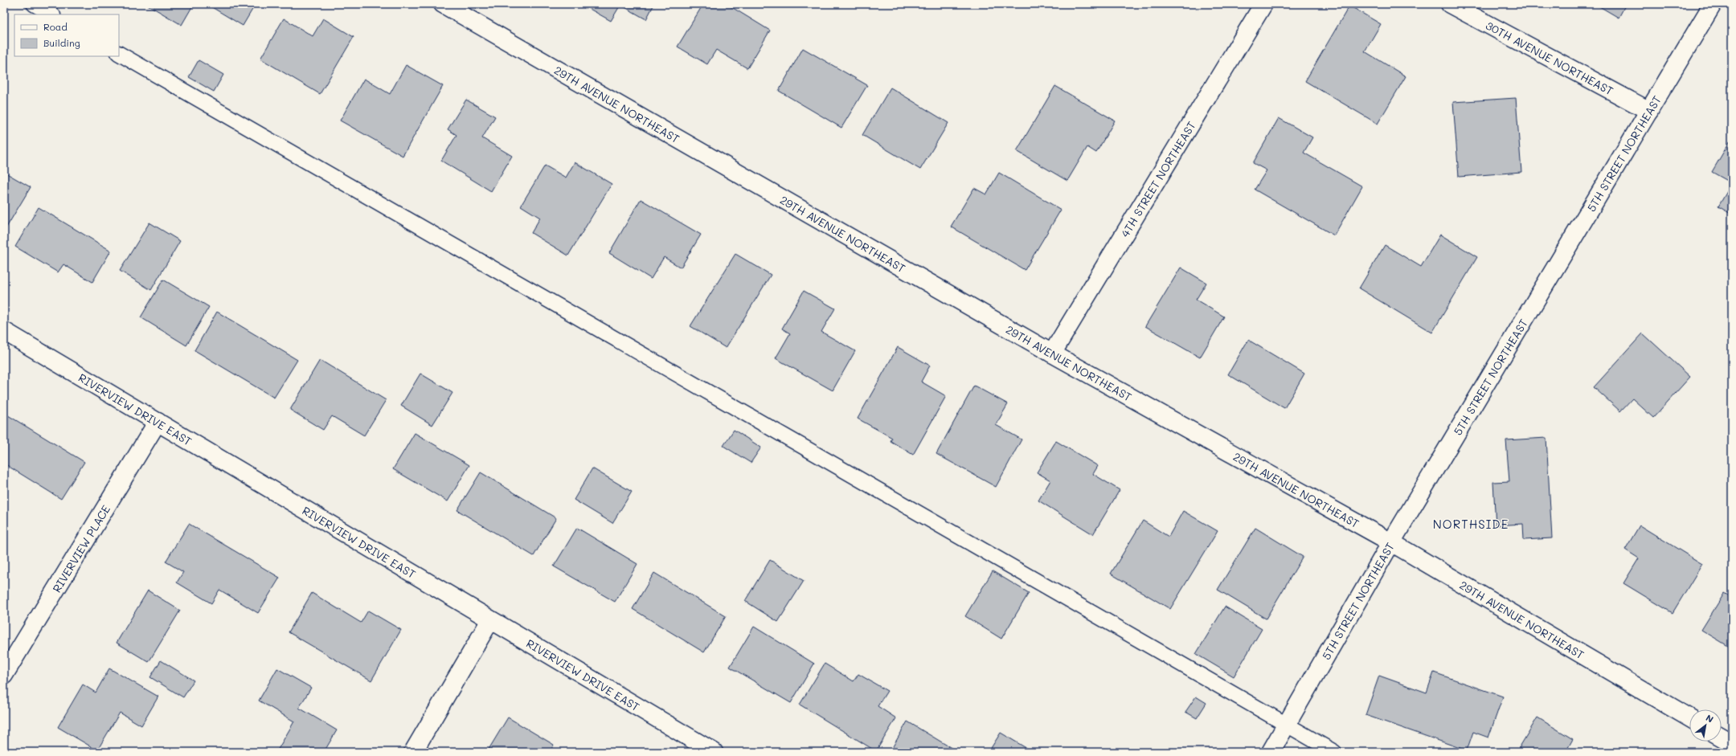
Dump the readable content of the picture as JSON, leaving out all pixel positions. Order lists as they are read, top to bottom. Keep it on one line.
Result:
{"streets":{"street":["30TH AVENUE NORTHEAST","29TH AVENUE NORTHEAST","5TH STREET NORTHEAST","4TH STREET NORTHEAST","RIVERVIEW DRIVE EAST","RIVERVIEW PLACE"]},"crossings":[["30TH AVENUE NORTHEAST","5TH STREET NORTHEAST"],["29TH AVENUE NORTHEAST","5TH STREET NORTHEAST"],["29TH AVENUE NORTHEAST","4TH STREET NORTHEAST"],["RIVERVIEW DRIVE EAST","RIVERVIEW PLACE"]],"districts":["NORTHSIDE"],"legend":["Road","Building"],"north":"top right"}
